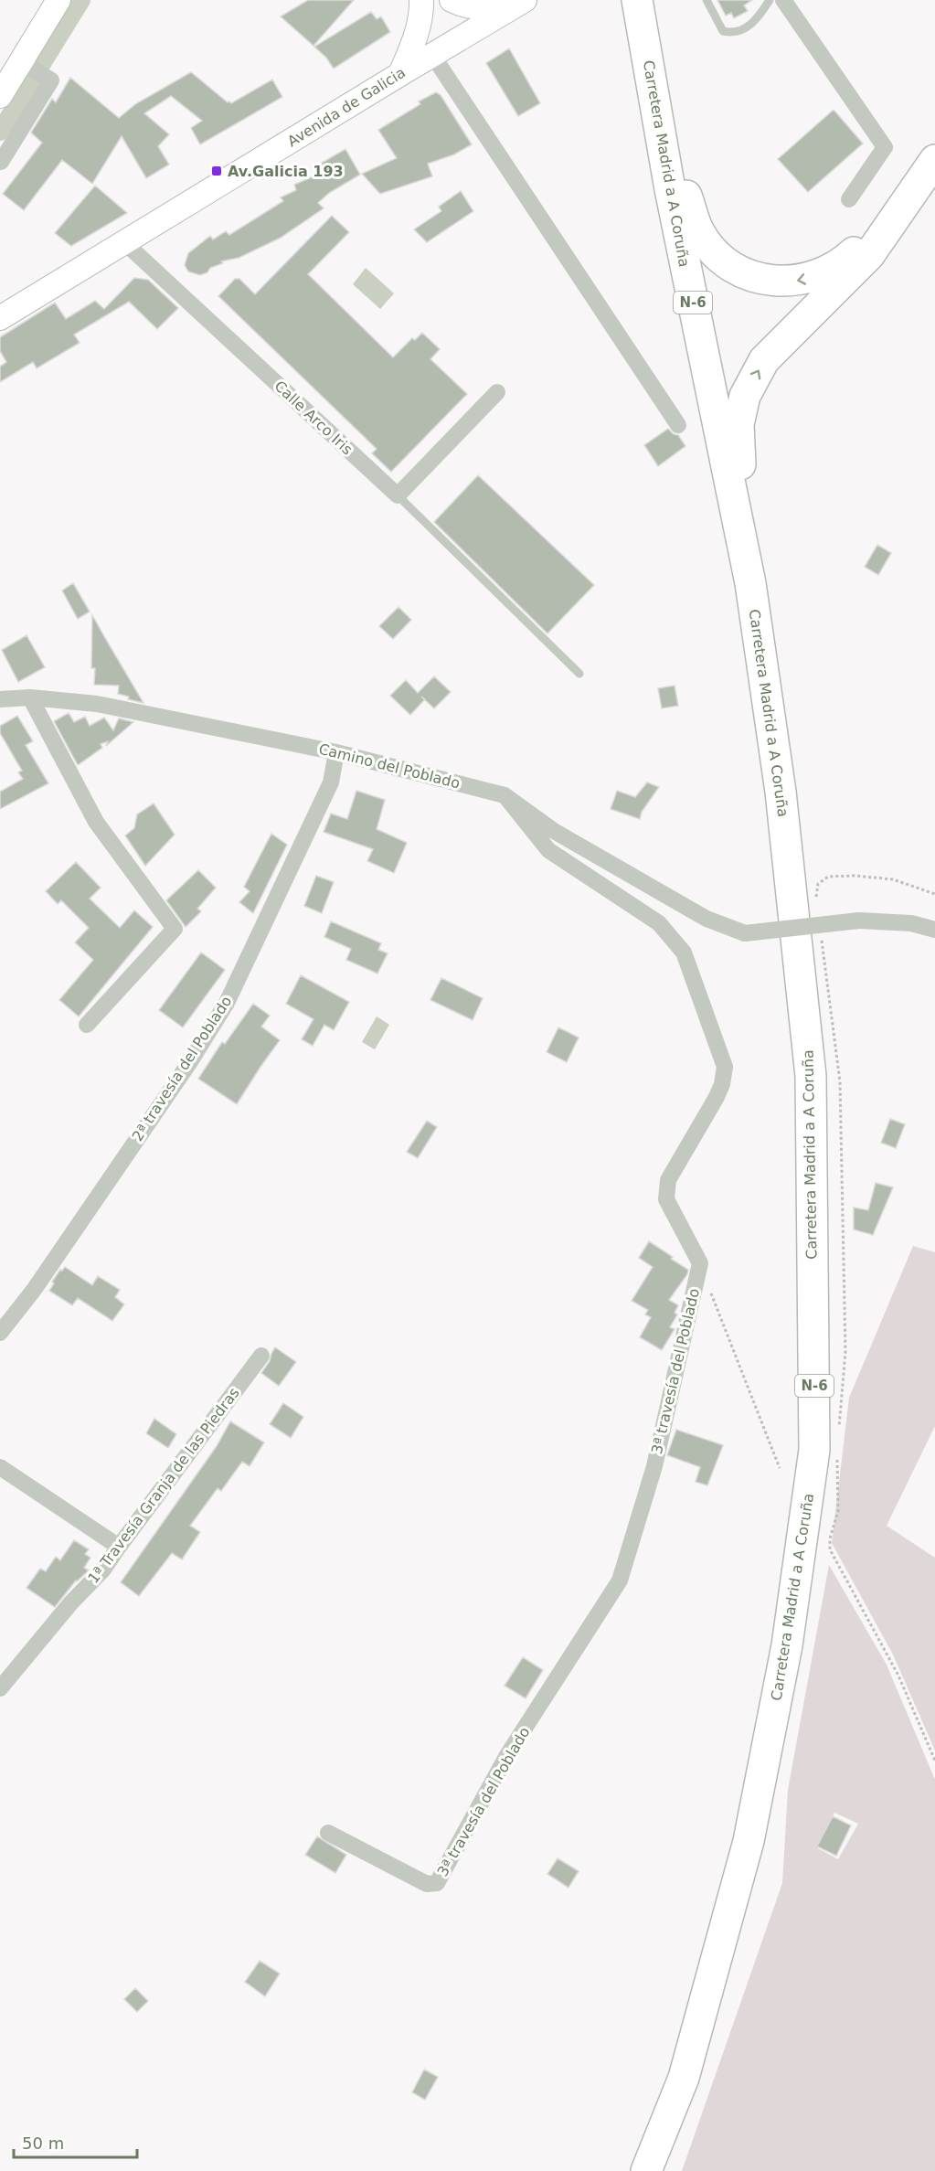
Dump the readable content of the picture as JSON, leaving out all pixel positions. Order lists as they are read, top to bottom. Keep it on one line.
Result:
{"streets":{"highway":["Carretera Madrid a A Coruña","N-6"],"main road":["Avenida de Galicia"],"street":["Calle Arco Iris","Camino del Poblado","2ª travesía del Poblado","3ª travesía del Poblado","1ª Travesía Granja de las Piedras"]},"crossings":[["Avenida de Galicia","Calle Arco Iris"],["Carretera Madrid a A Coruña","N-6"],["Camino del Poblado","2ª travesía del Poblado"]],"places":{"transit":["Av.Galicia 193"]},"scale_bar":"50 m"}
